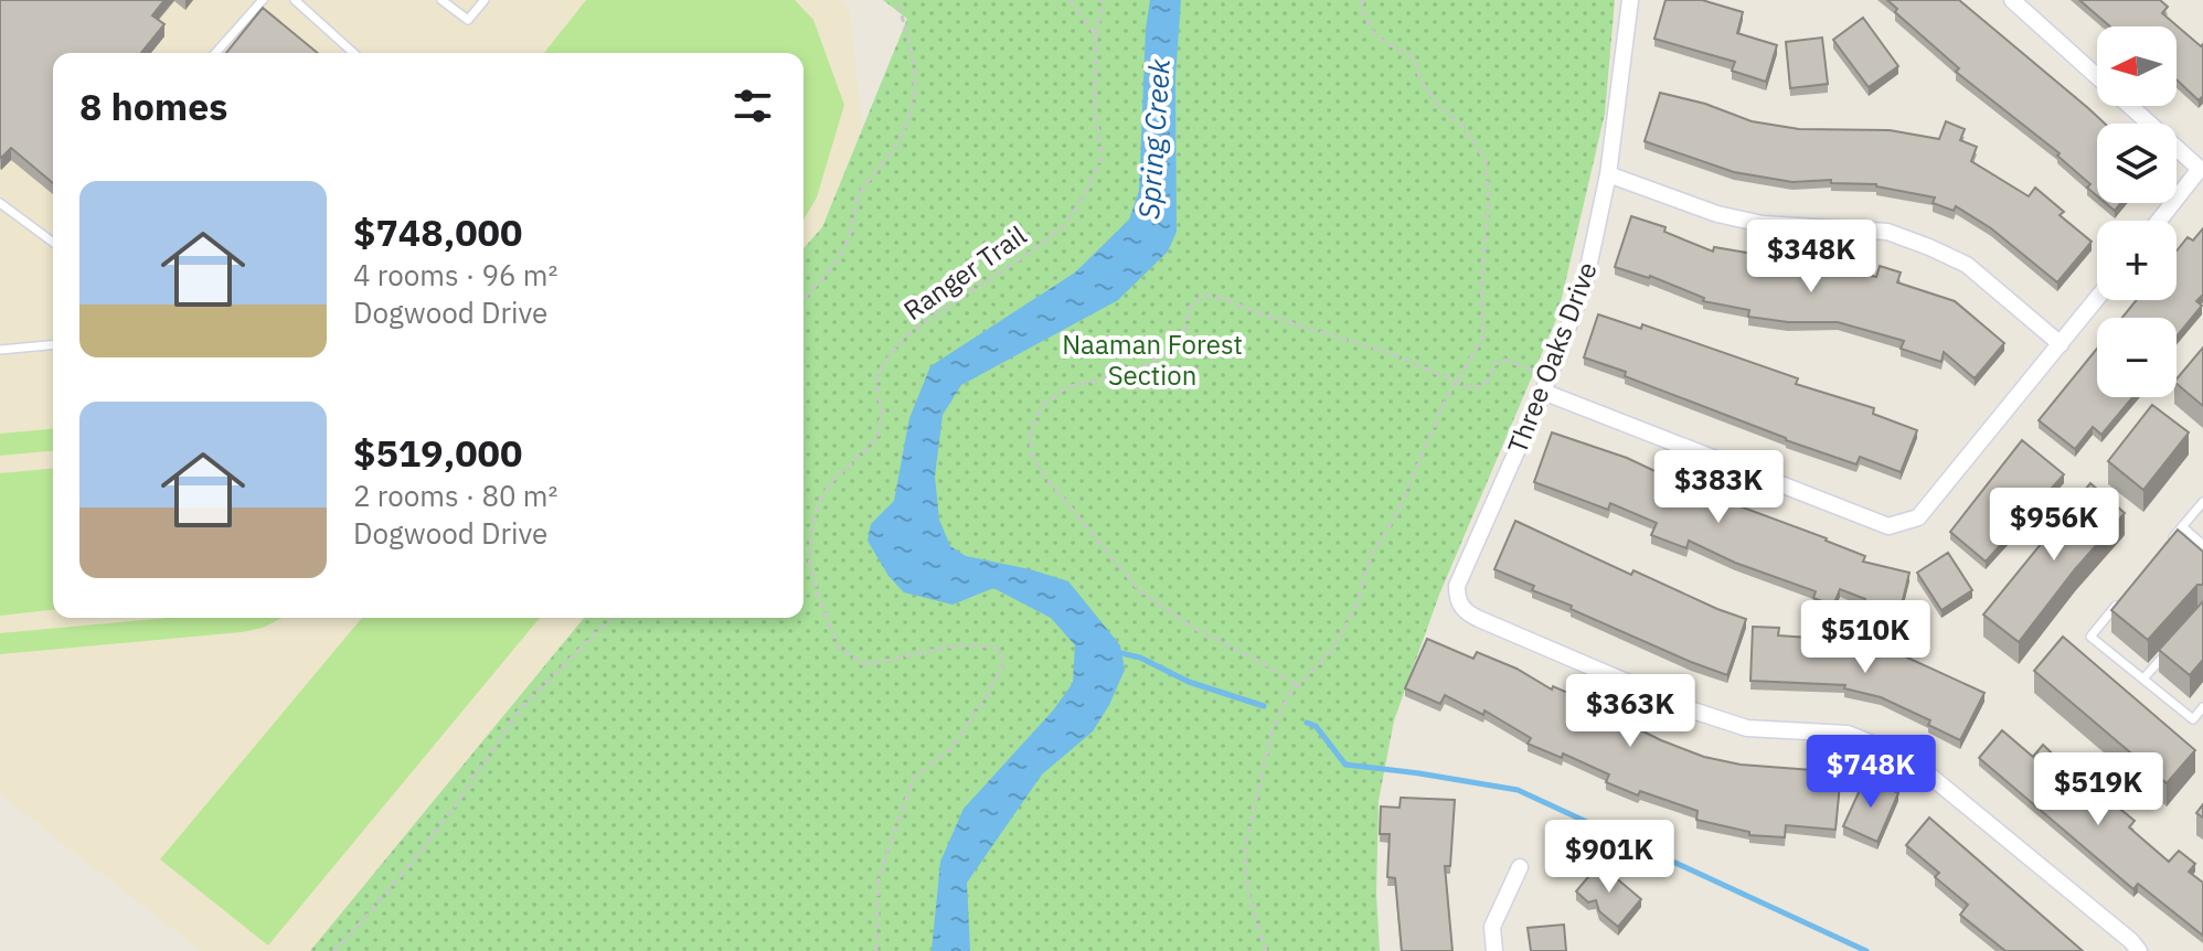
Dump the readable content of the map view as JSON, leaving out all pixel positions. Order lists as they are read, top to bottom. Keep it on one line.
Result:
{"streets":{"street":["Three Oaks Drive"],"path":["Ranger Trail"]},"water":["Spring Creek"],"parks":["Naaman Forest Section"],"north":"left","page":{"map_buttons":["+","−"],"heading":"8 homes","list":[{"name":"$748,000","note":"4 rooms · 96 m² · Dogwood Drive"},{"name":"$519,000","note":"2 rooms · 80 m² · Dogwood Drive"}],"price":["$348K","$383K","$956K","$510K","$363K","$748K","$519K","$901K"]}}
